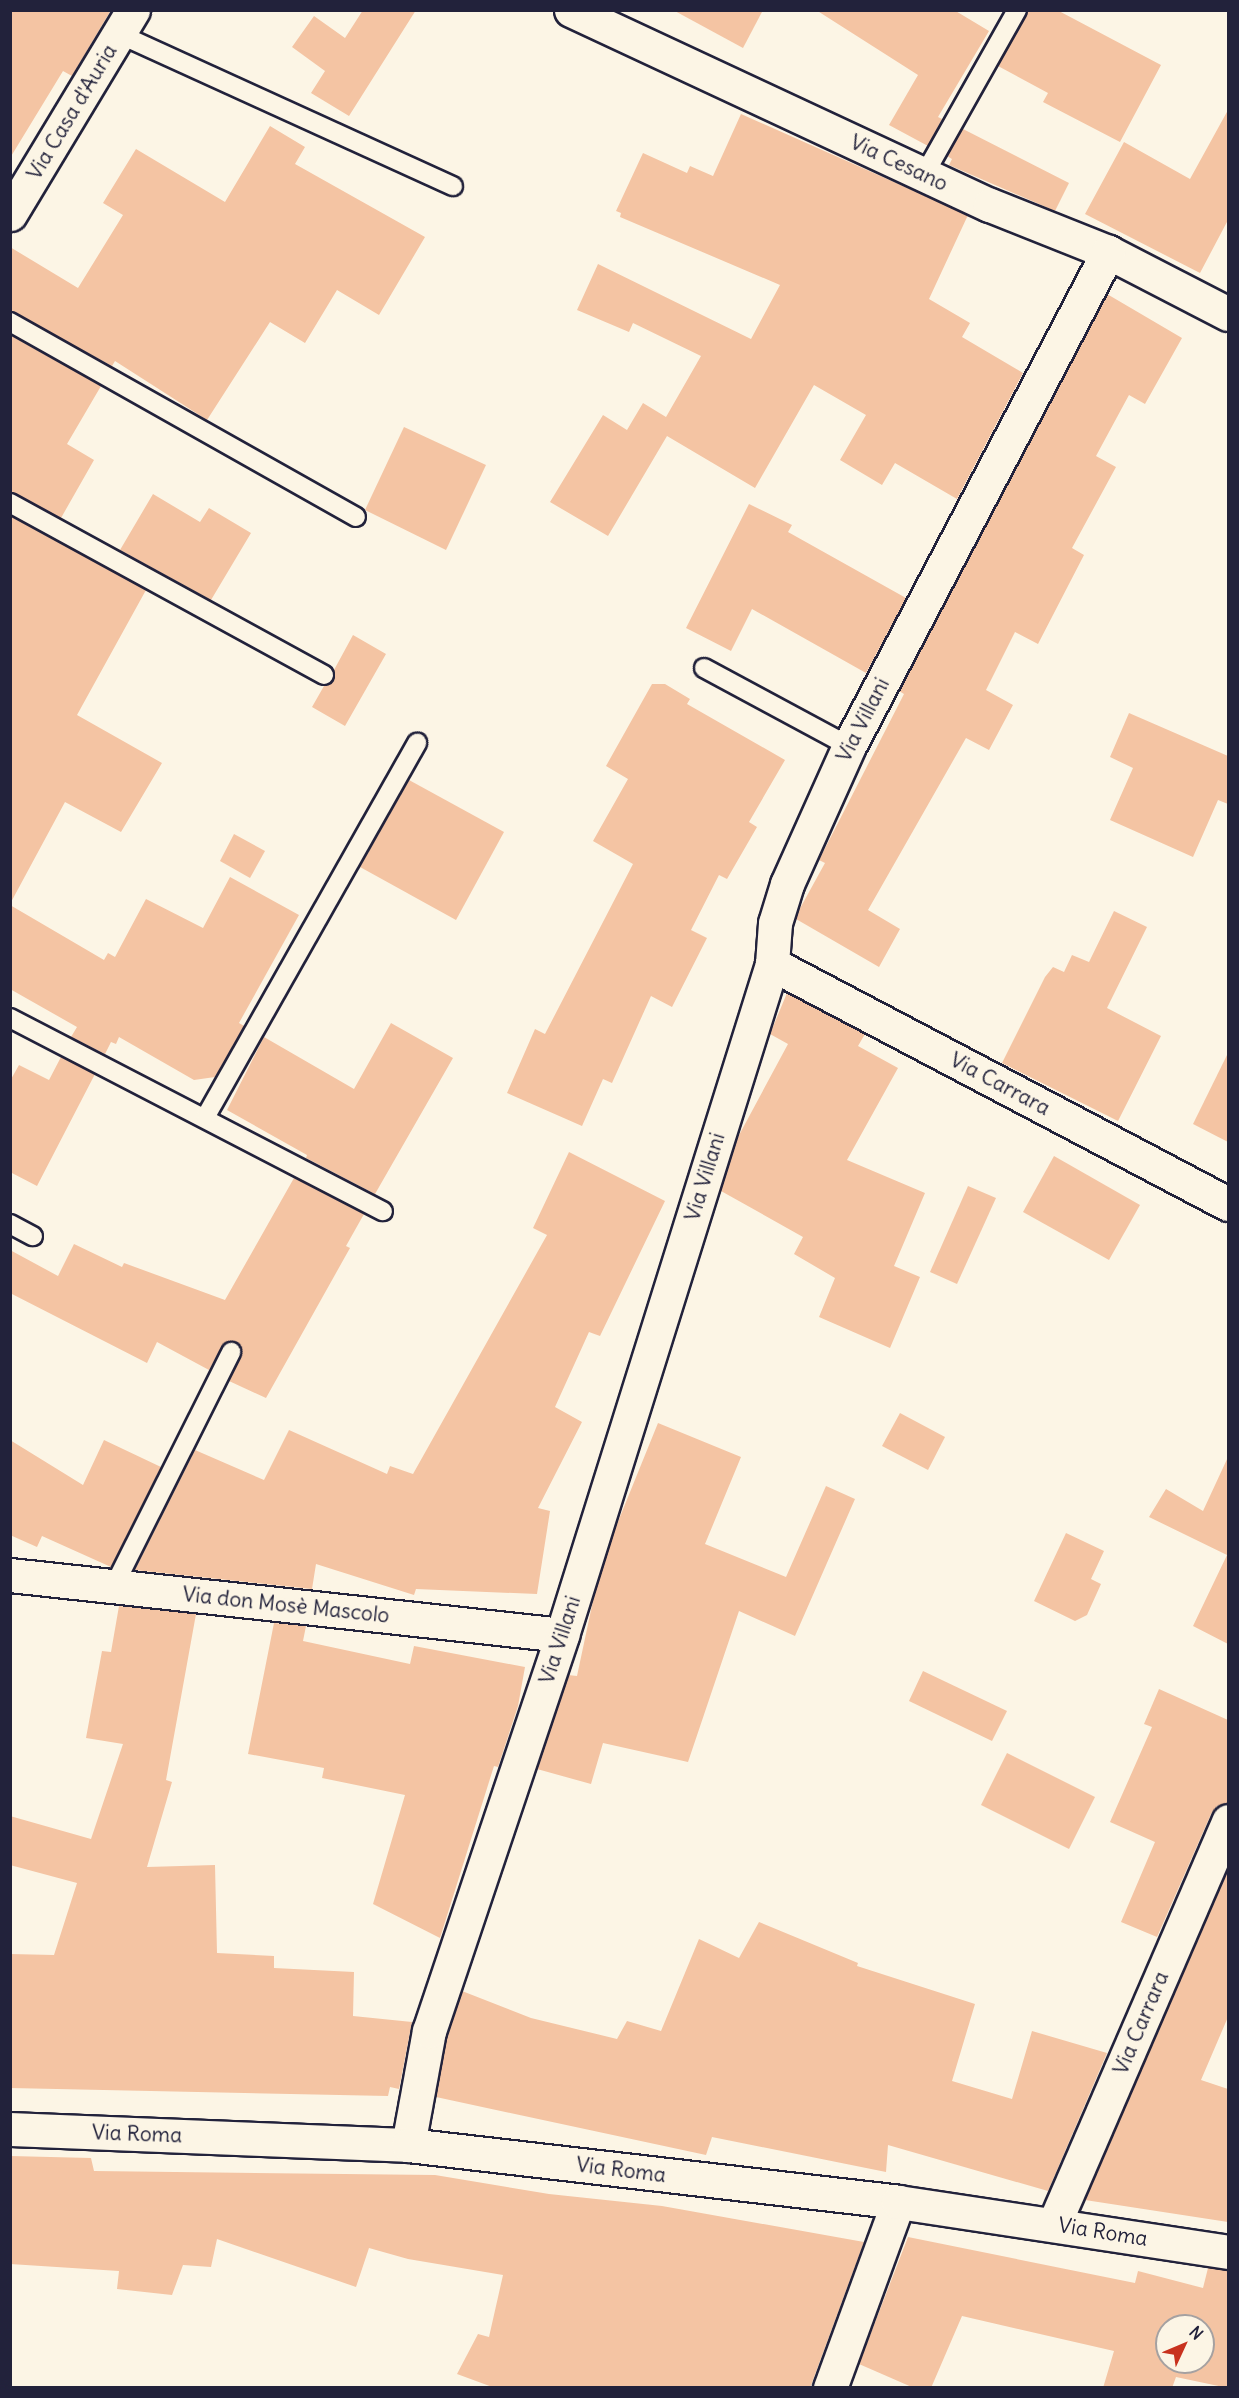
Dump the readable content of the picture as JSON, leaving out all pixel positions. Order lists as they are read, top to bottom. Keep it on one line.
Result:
{"streets":{"street":["Via Casa d'Auria","Via Cesano","Via Villani","Via Carrara","Via don Mosè Mascolo","Via Roma"]},"crossings":[["Via Cesano","Via Villani"],["Via Villani","Via Carrara"],["Via Villani","Via don Mosè Mascolo"],["Via Villani","Via Roma"],["Via Carrara","Via Roma"]],"north":"top right"}
